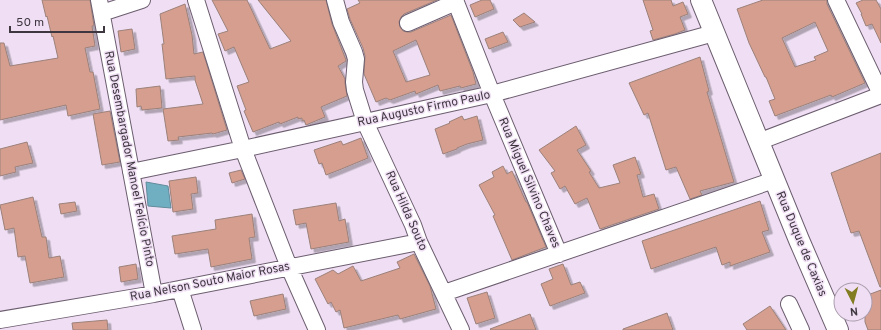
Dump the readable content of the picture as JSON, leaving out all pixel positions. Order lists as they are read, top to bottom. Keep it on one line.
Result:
{"streets":{"main road":["Rua Duque de Caxias"],"street":["Rua Augusto Firmo Paulo","Rua Desembargador Manoel Felício Pinto","Rua Miguel Silvino Chaves","Rua Hilda Souto","Rua Nelson Souto Maior Rosas"]},"crossings":[["Rua Augusto Firmo Paulo","Rua Desembargador Manoel Felício Pinto"],["Rua Augusto Firmo Paulo","Rua Miguel Silvino Chaves"],["Rua Augusto Firmo Paulo","Rua Hilda Souto"],["Rua Augusto Firmo Paulo","Rua Duque de Caxias"],["Rua Desembargador Manoel Felício Pinto","Rua Nelson Souto Maior Rosas"],["Rua Hilda Souto","Rua Nelson Souto Maior Rosas"]],"scale_bar":"50 m","north":"bottom"}
